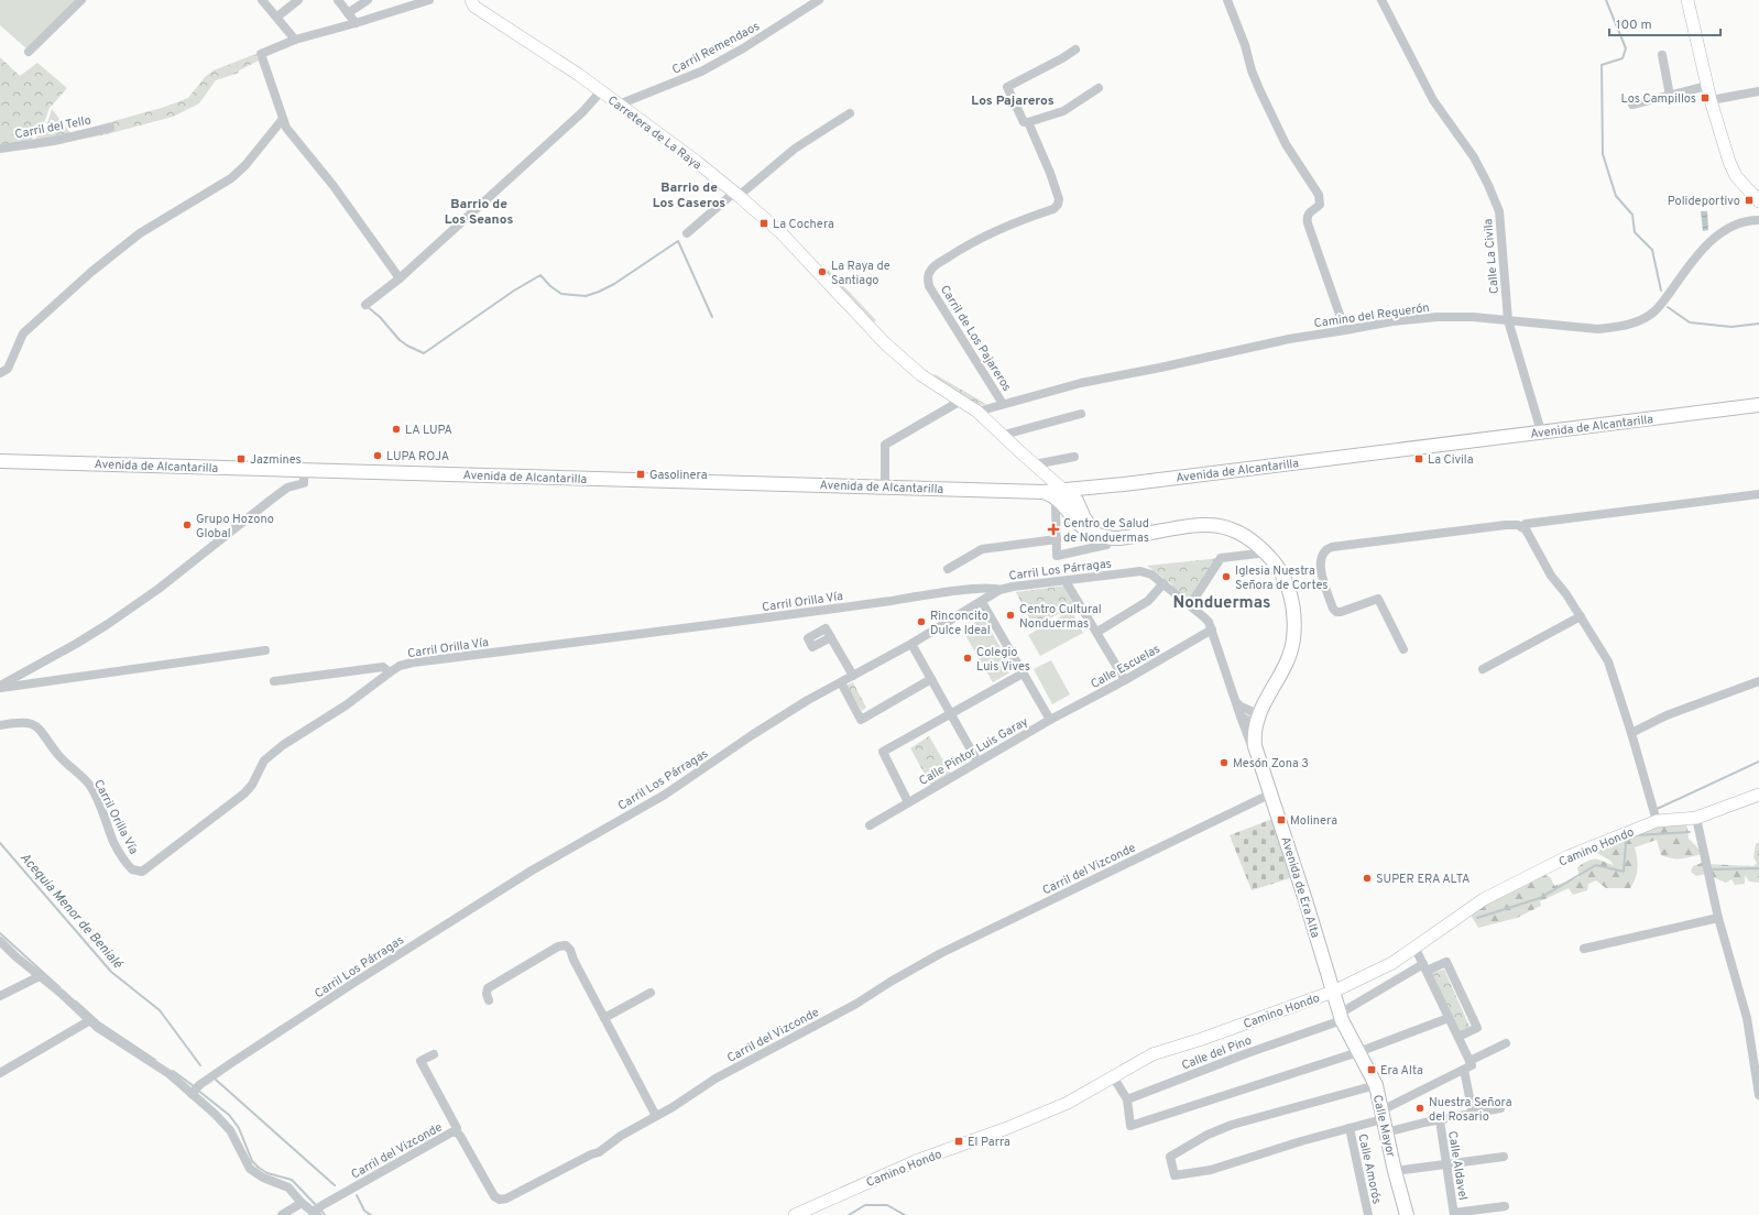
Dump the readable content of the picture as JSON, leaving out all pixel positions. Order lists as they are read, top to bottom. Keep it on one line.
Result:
{"streets":{"main road":["Carretera de La Raya","Avenida de Alcantarilla","Camino Hondo","Avenida de Era Alta","Calle Mayor"],"street":["Carril Remendaos","Carril del Tello","Calle La Civila","Camino del Reguerón","Carril de Los Pajareros","Carril Los Párragas","Carril Orilla Vía","Calle Escuelas","Calle Pintor Luis Garay","Carril del Vizconde","Calle del Pino","Calle Aldavel","Calle Amorós"]},"crossings":[["Carril Remendaos","Carretera de La Raya"],["Carretera de La Raya","Camino del Reguerón"],["Carretera de La Raya","Avenida de Alcantarilla"],["Carretera de La Raya","Avenida de Era Alta"],["Calle La Civila","Camino del Reguerón"],["Calle La Civila","Avenida de Alcantarilla"],["Camino del Reguerón","Carril de Los Pajareros"],["Avenida de Alcantarilla","Avenida de Era Alta"],["Carril Los Párragas","Carril Orilla Vía"],["Carril Los Párragas","Calle Escuelas"],["Carril Los Párragas","Avenida de Era Alta"],["Calle Escuelas","Calle Pintor Luis Garay"],["Camino Hondo","Avenida de Era Alta"],["Camino Hondo","Calle Mayor"],["Carril del Vizconde","Avenida de Era Alta"],["Avenida de Era Alta","Calle Mayor"],["Calle del Pino","Calle Mayor"]],"districts":["Los Pajareros","Barrio de Los Caseros","Barrio de Los Seanos","Nonduermas"],"water":["Acequia Menor de Benialé"],"places":{"transit":["Los Campillos","Polideportivo","La Cochera","Jazmines","La Civila","Gasolinera","Molinera","Era Alta","El Parra"],"other":["La Raya de Santiago","LA LUPA","LUPA ROJA","Grupo Hozono Global","Iglesia Nuestra Señora de Cortes","Centro Cultural Nonduermas","Rinconcito Dulce Ideal","Colegio Luis Vives","Mesón Zona 3","SUPER ERA ALTA","Nuestra Señora del Rosario"],"health":["Centro de Salud de Nonduermas"]},"scale_bar":"100 m"}
